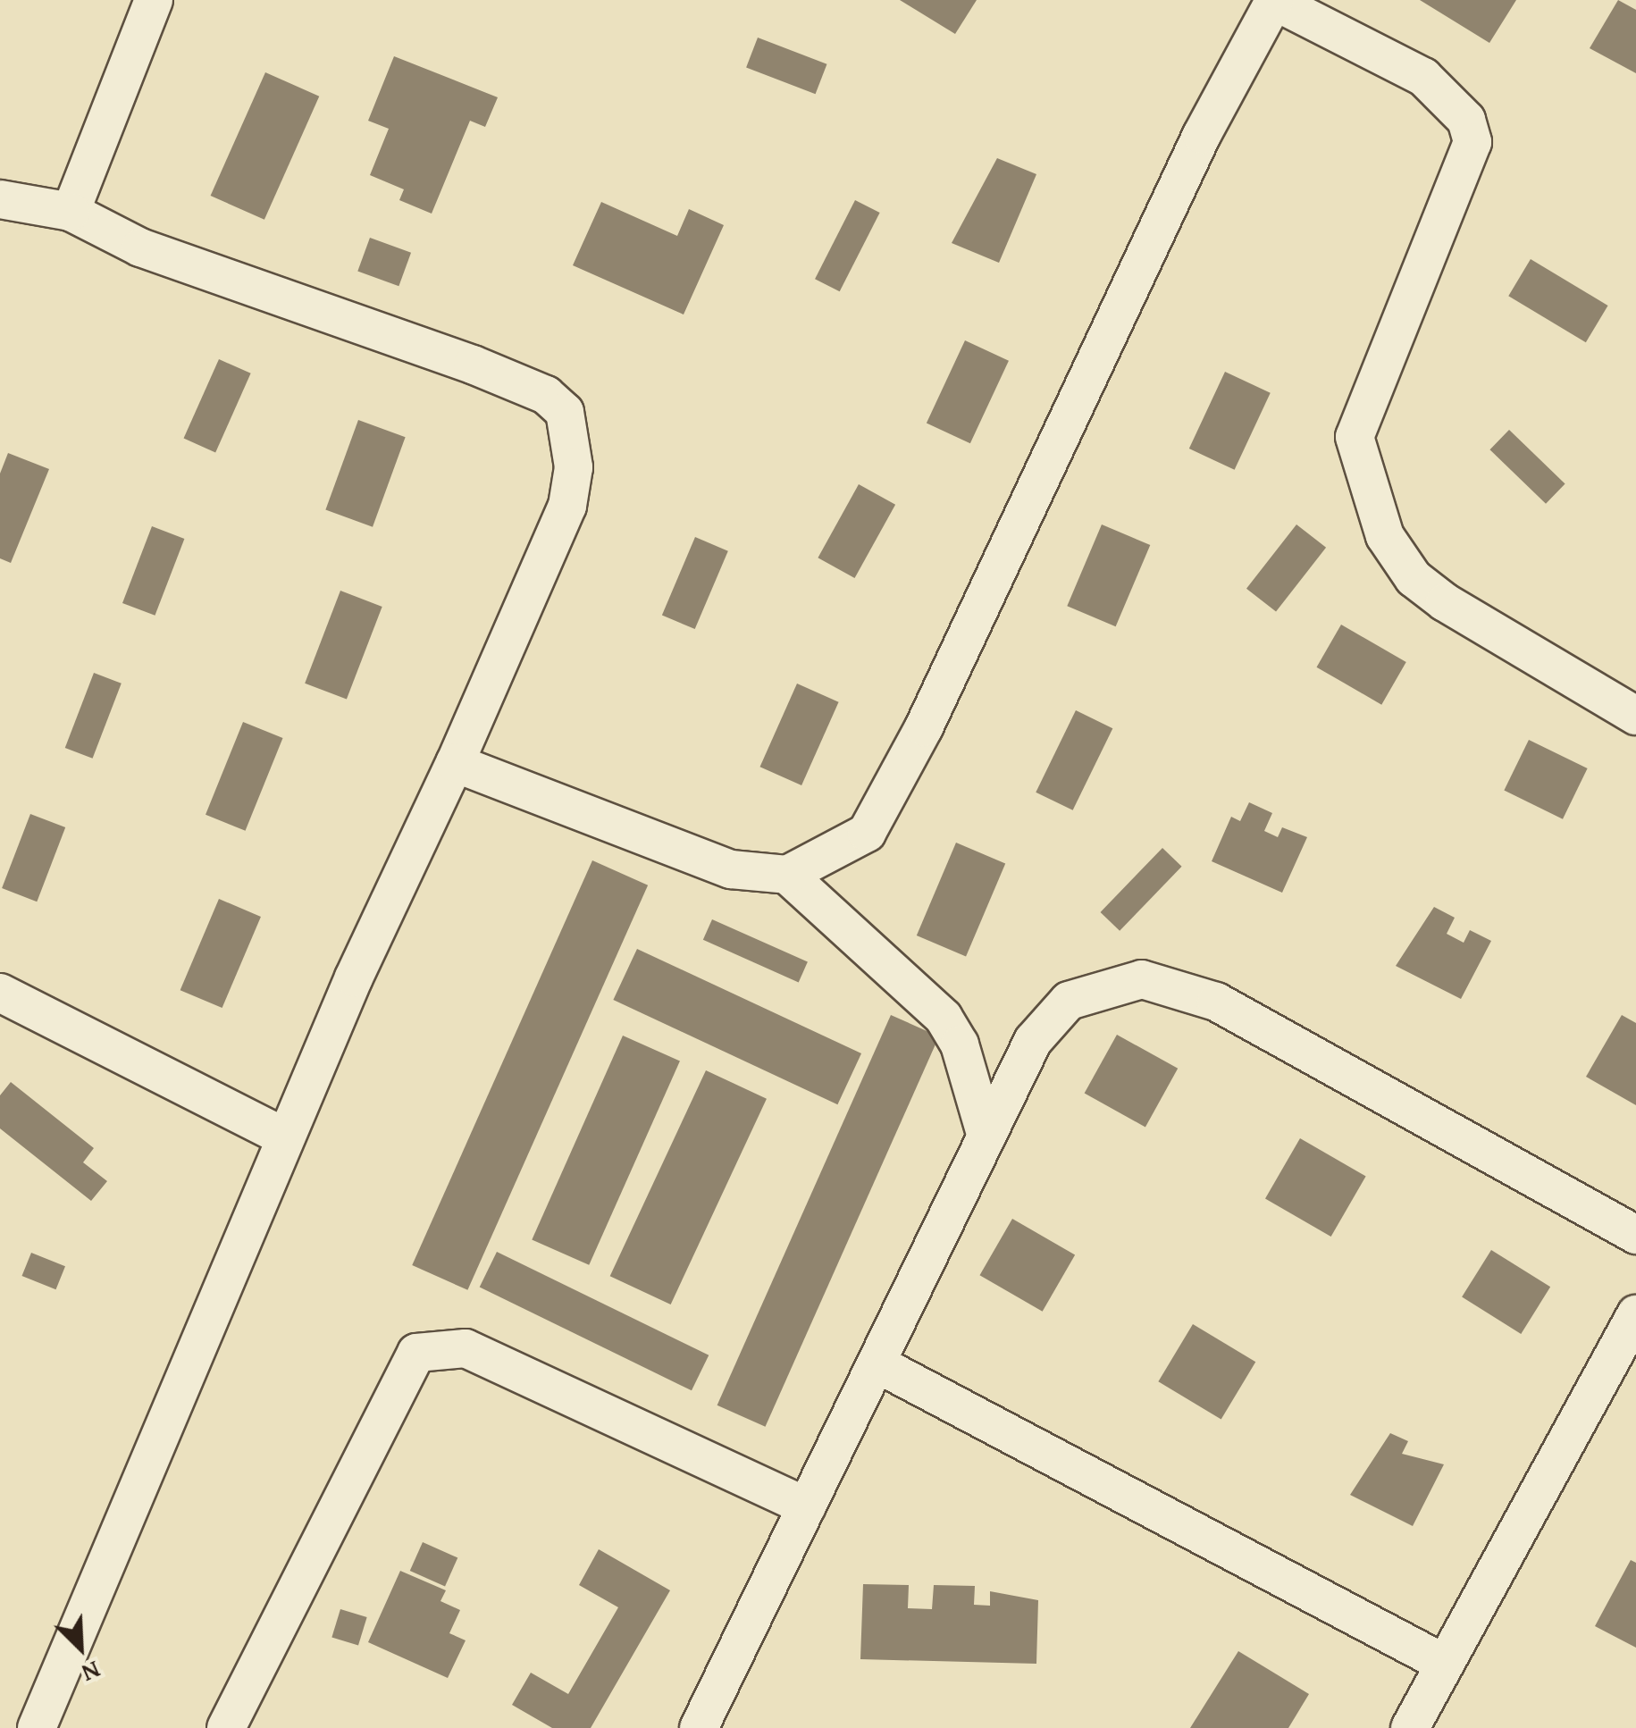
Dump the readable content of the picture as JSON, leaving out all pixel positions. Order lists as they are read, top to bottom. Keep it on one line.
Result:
{"north":"bottom right"}
